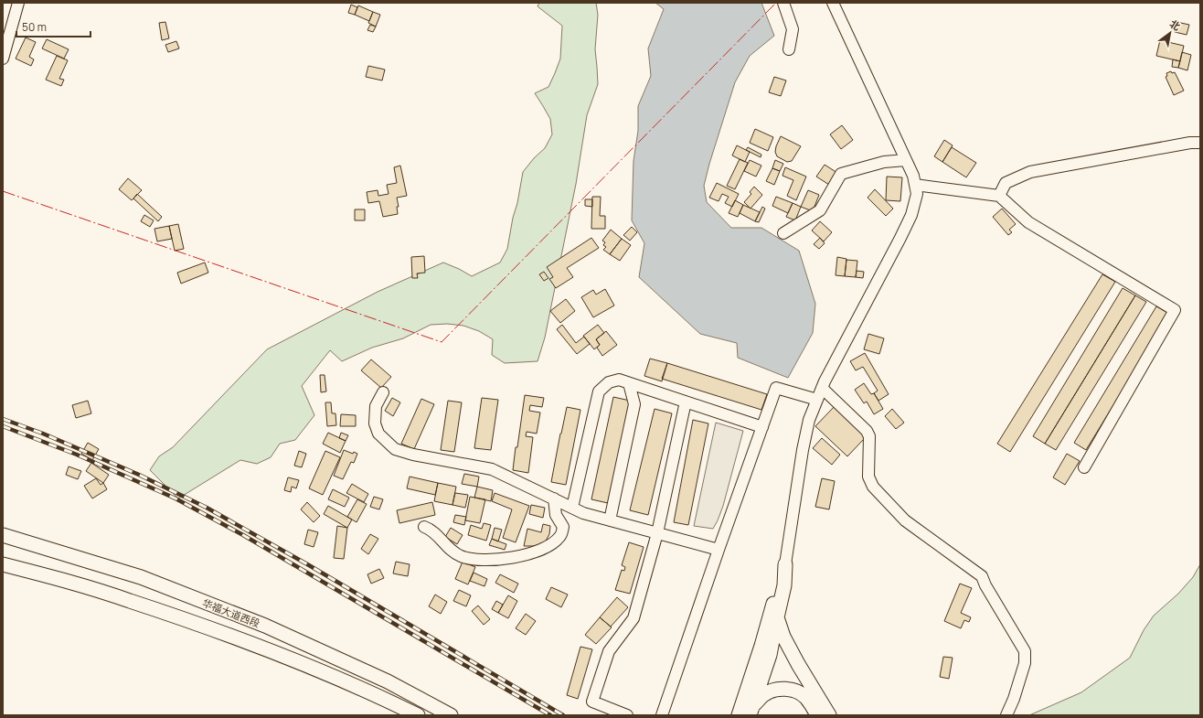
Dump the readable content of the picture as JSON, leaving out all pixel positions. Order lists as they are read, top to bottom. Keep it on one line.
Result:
{"streets":{"main road":["华福大道西段"]},"scale_bar":"50 m","north":"top right"}
